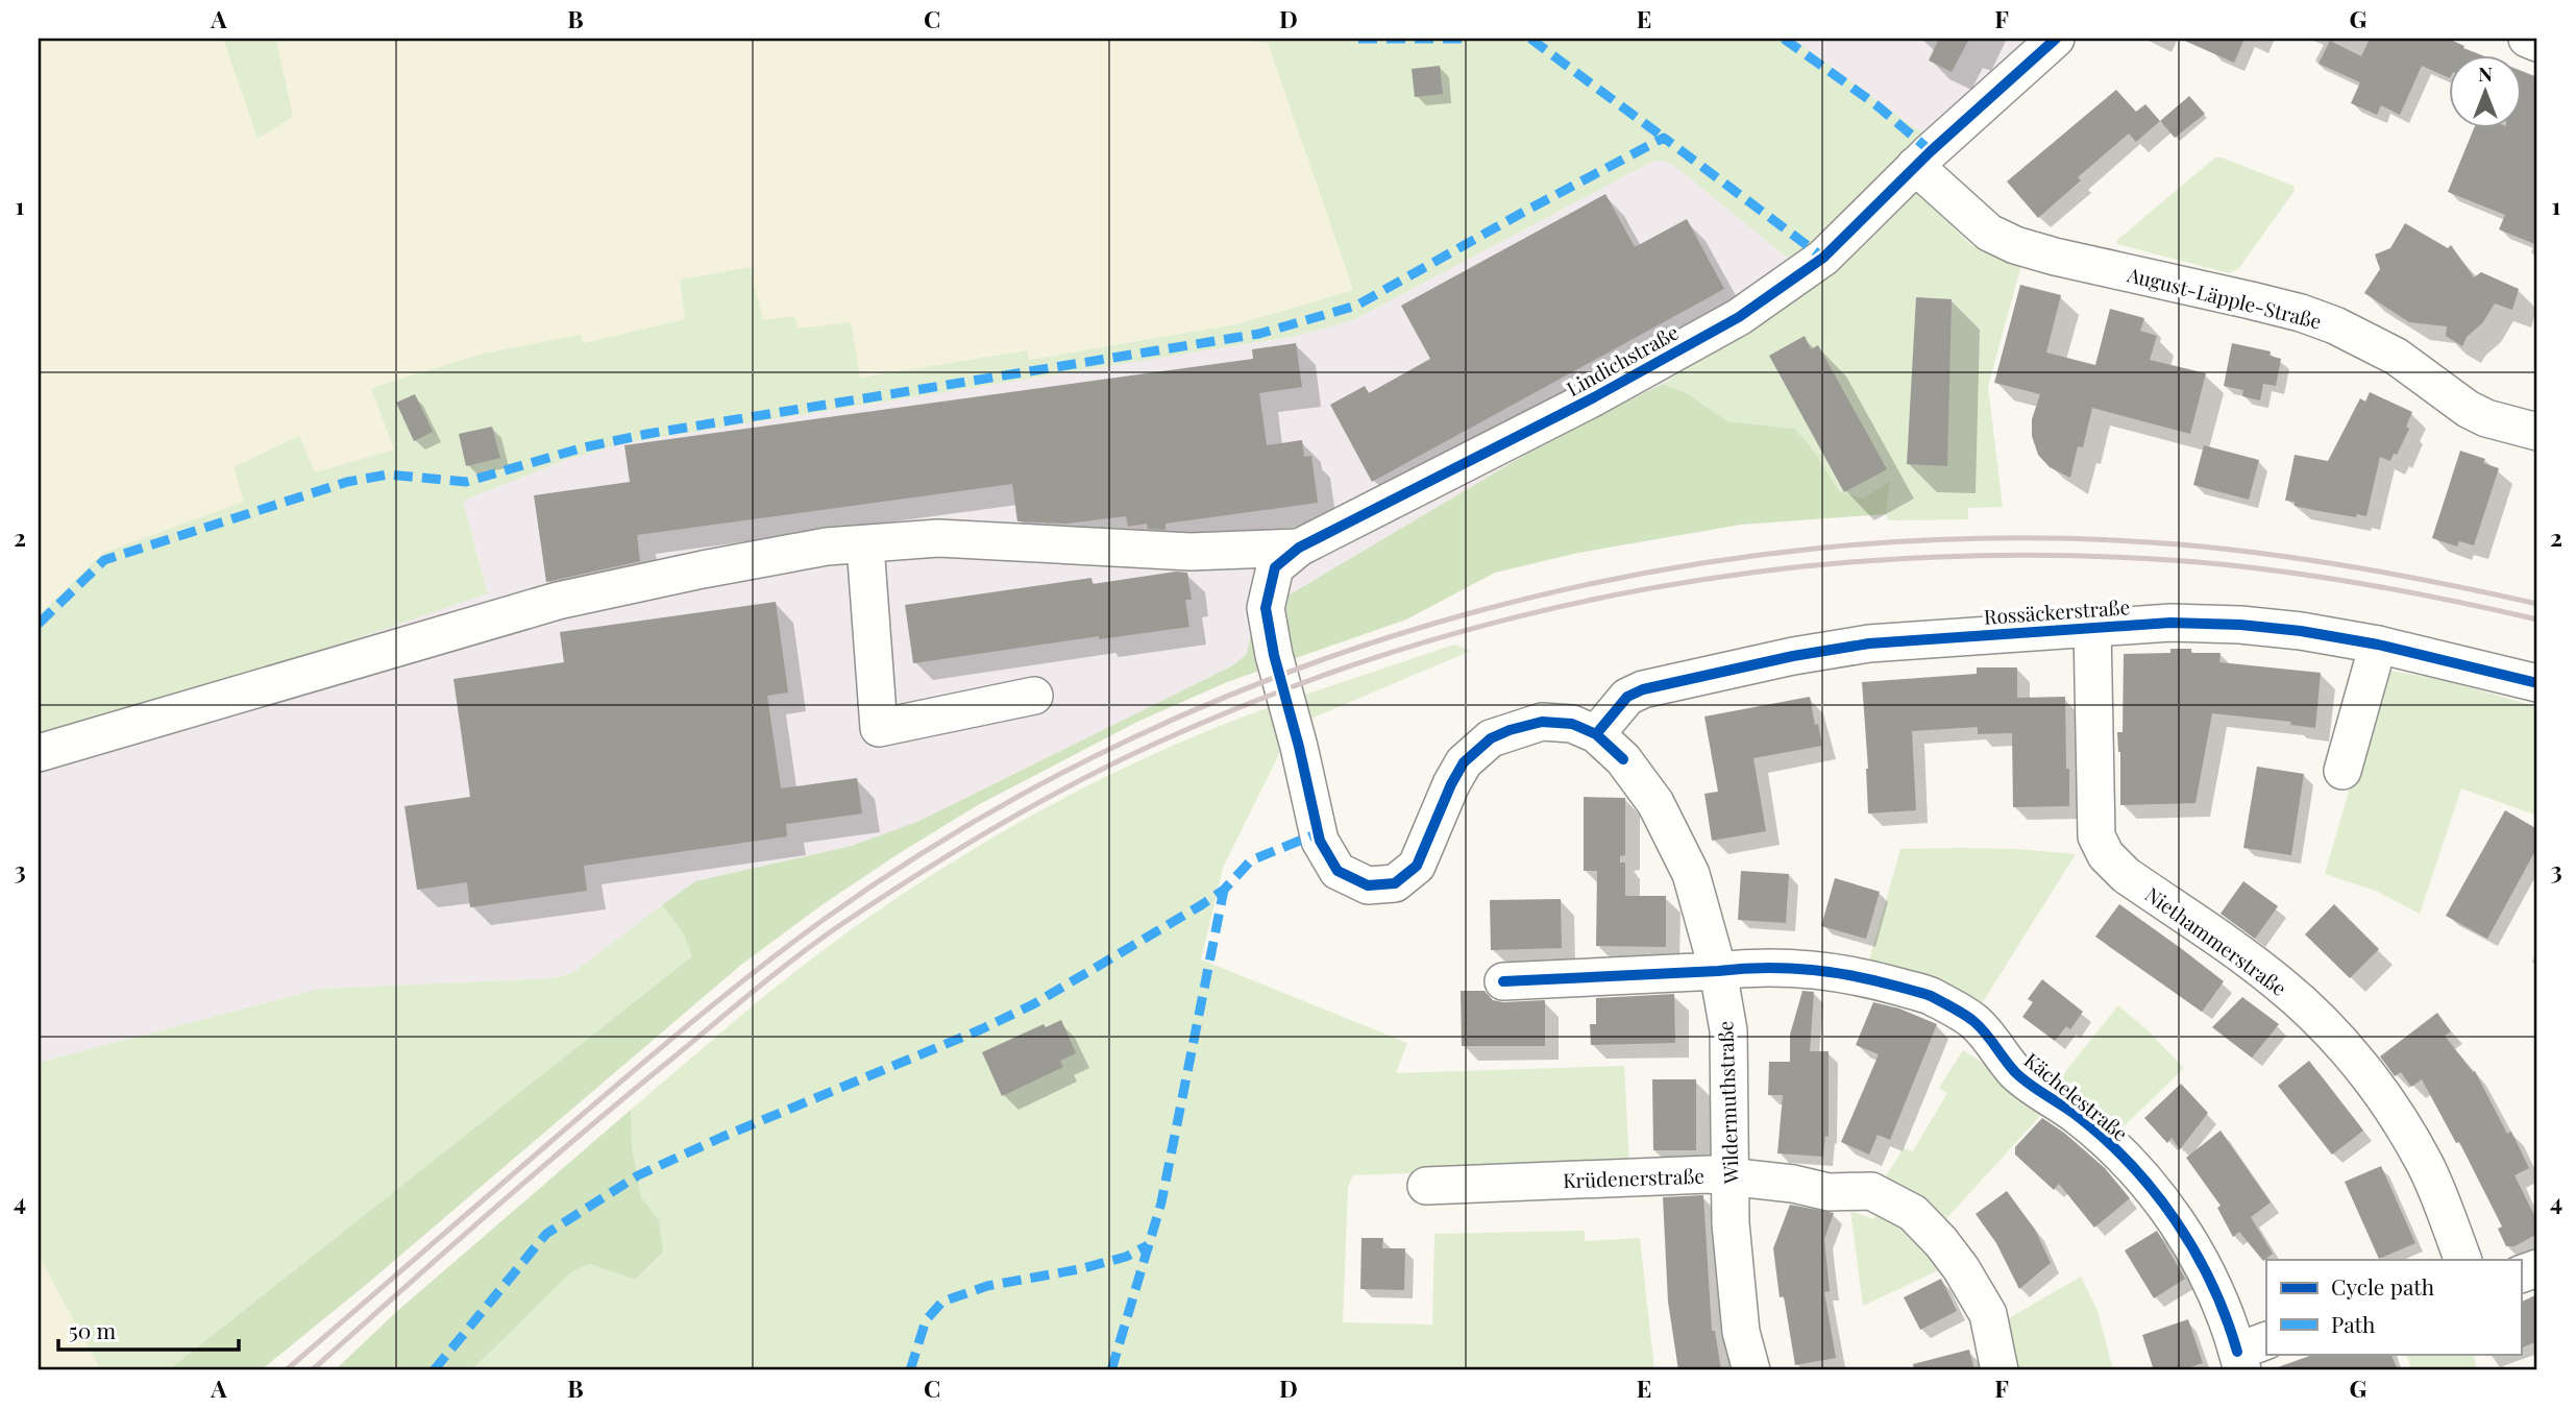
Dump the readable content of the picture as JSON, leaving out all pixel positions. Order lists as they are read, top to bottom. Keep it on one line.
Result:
{"streets":{"street":["August-Läpple-Straße","Lindichstraße","Rossäckerstraße","Niethammerstraße","Kächelestraße","Wildermuthstraße","Krüdenerstraße"]},"crossings":[["August-Läpple-Straße","Lindichstraße"],["Lindichstraße","Wildermuthstraße"],["Rossäckerstraße","Niethammerstraße"],["Rossäckerstraße","Wildermuthstraße"],["Kächelestraße","Wildermuthstraße"],["Wildermuthstraße","Krüdenerstraße"]],"legend":["Cycle path","Path"],"scale_bar":"50 m","north":"top","grid":{"columns":["A","B","C","D","E","F","G"],"rows":["1","2","3","4"]}}
